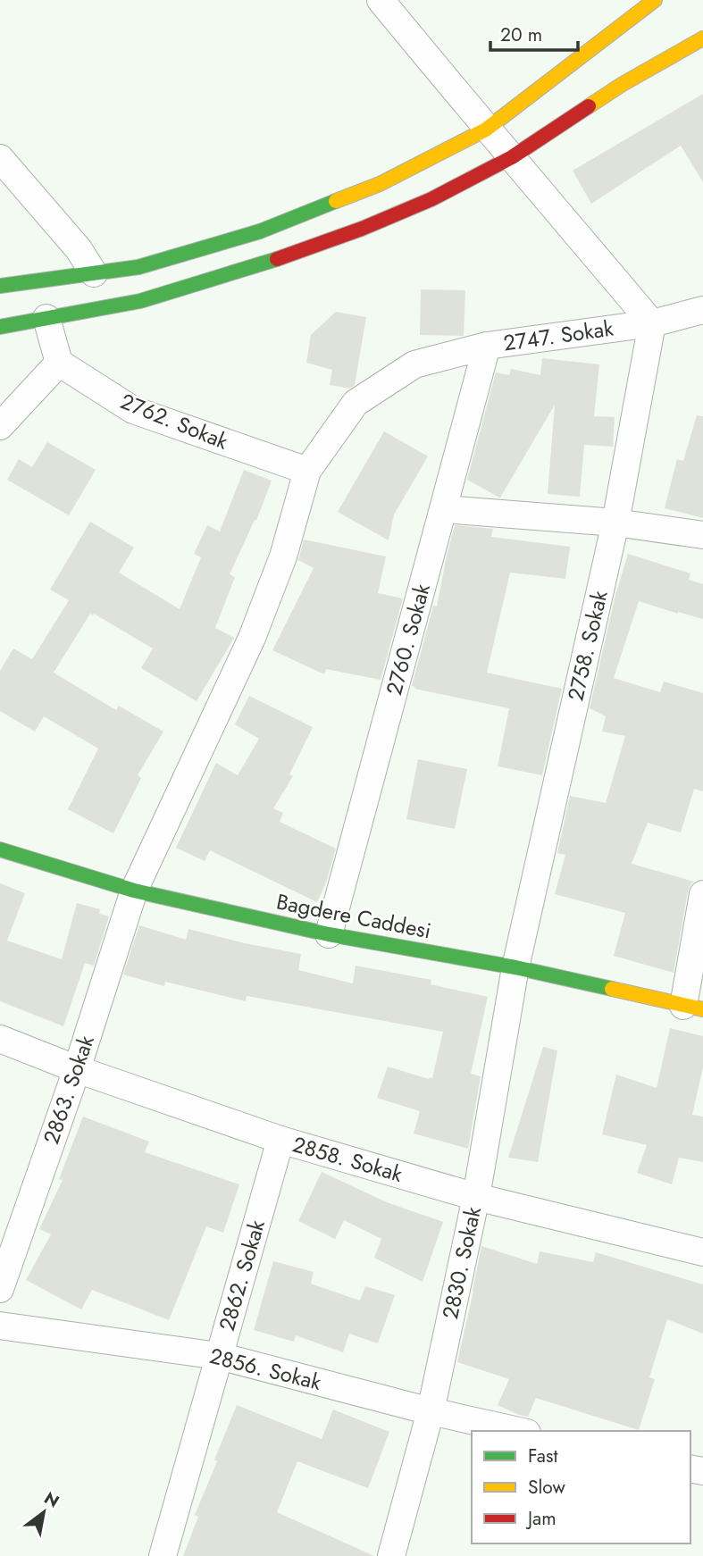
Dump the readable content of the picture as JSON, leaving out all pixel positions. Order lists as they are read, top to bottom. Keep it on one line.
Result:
{"streets":{"main road":["Bagdere Caddesi"],"street":["2747. Sokak","2762. Sokak","2760. Sokak","2758. Sokak","2863. Sokak","2858. Sokak","2830. Sokak","2862. Sokak","2856. Sokak"]},"crossings":[["2747. Sokak","2762. Sokak"],["2747. Sokak","2760. Sokak"],["2747. Sokak","2758. Sokak"],["2760. Sokak","Bagdere Caddesi"],["2758. Sokak","Bagdere Caddesi"],["2758. Sokak","2830. Sokak"],["Bagdere Caddesi","2863. Sokak"],["Bagdere Caddesi","2830. Sokak"],["2863. Sokak","2858. Sokak"],["2858. Sokak","2830. Sokak"],["2858. Sokak","2862. Sokak"],["2830. Sokak","2856. Sokak"],["2862. Sokak","2856. Sokak"]],"legend":["Fast","Slow","Jam"],"scale_bar":"20 m","north":"top right"}
